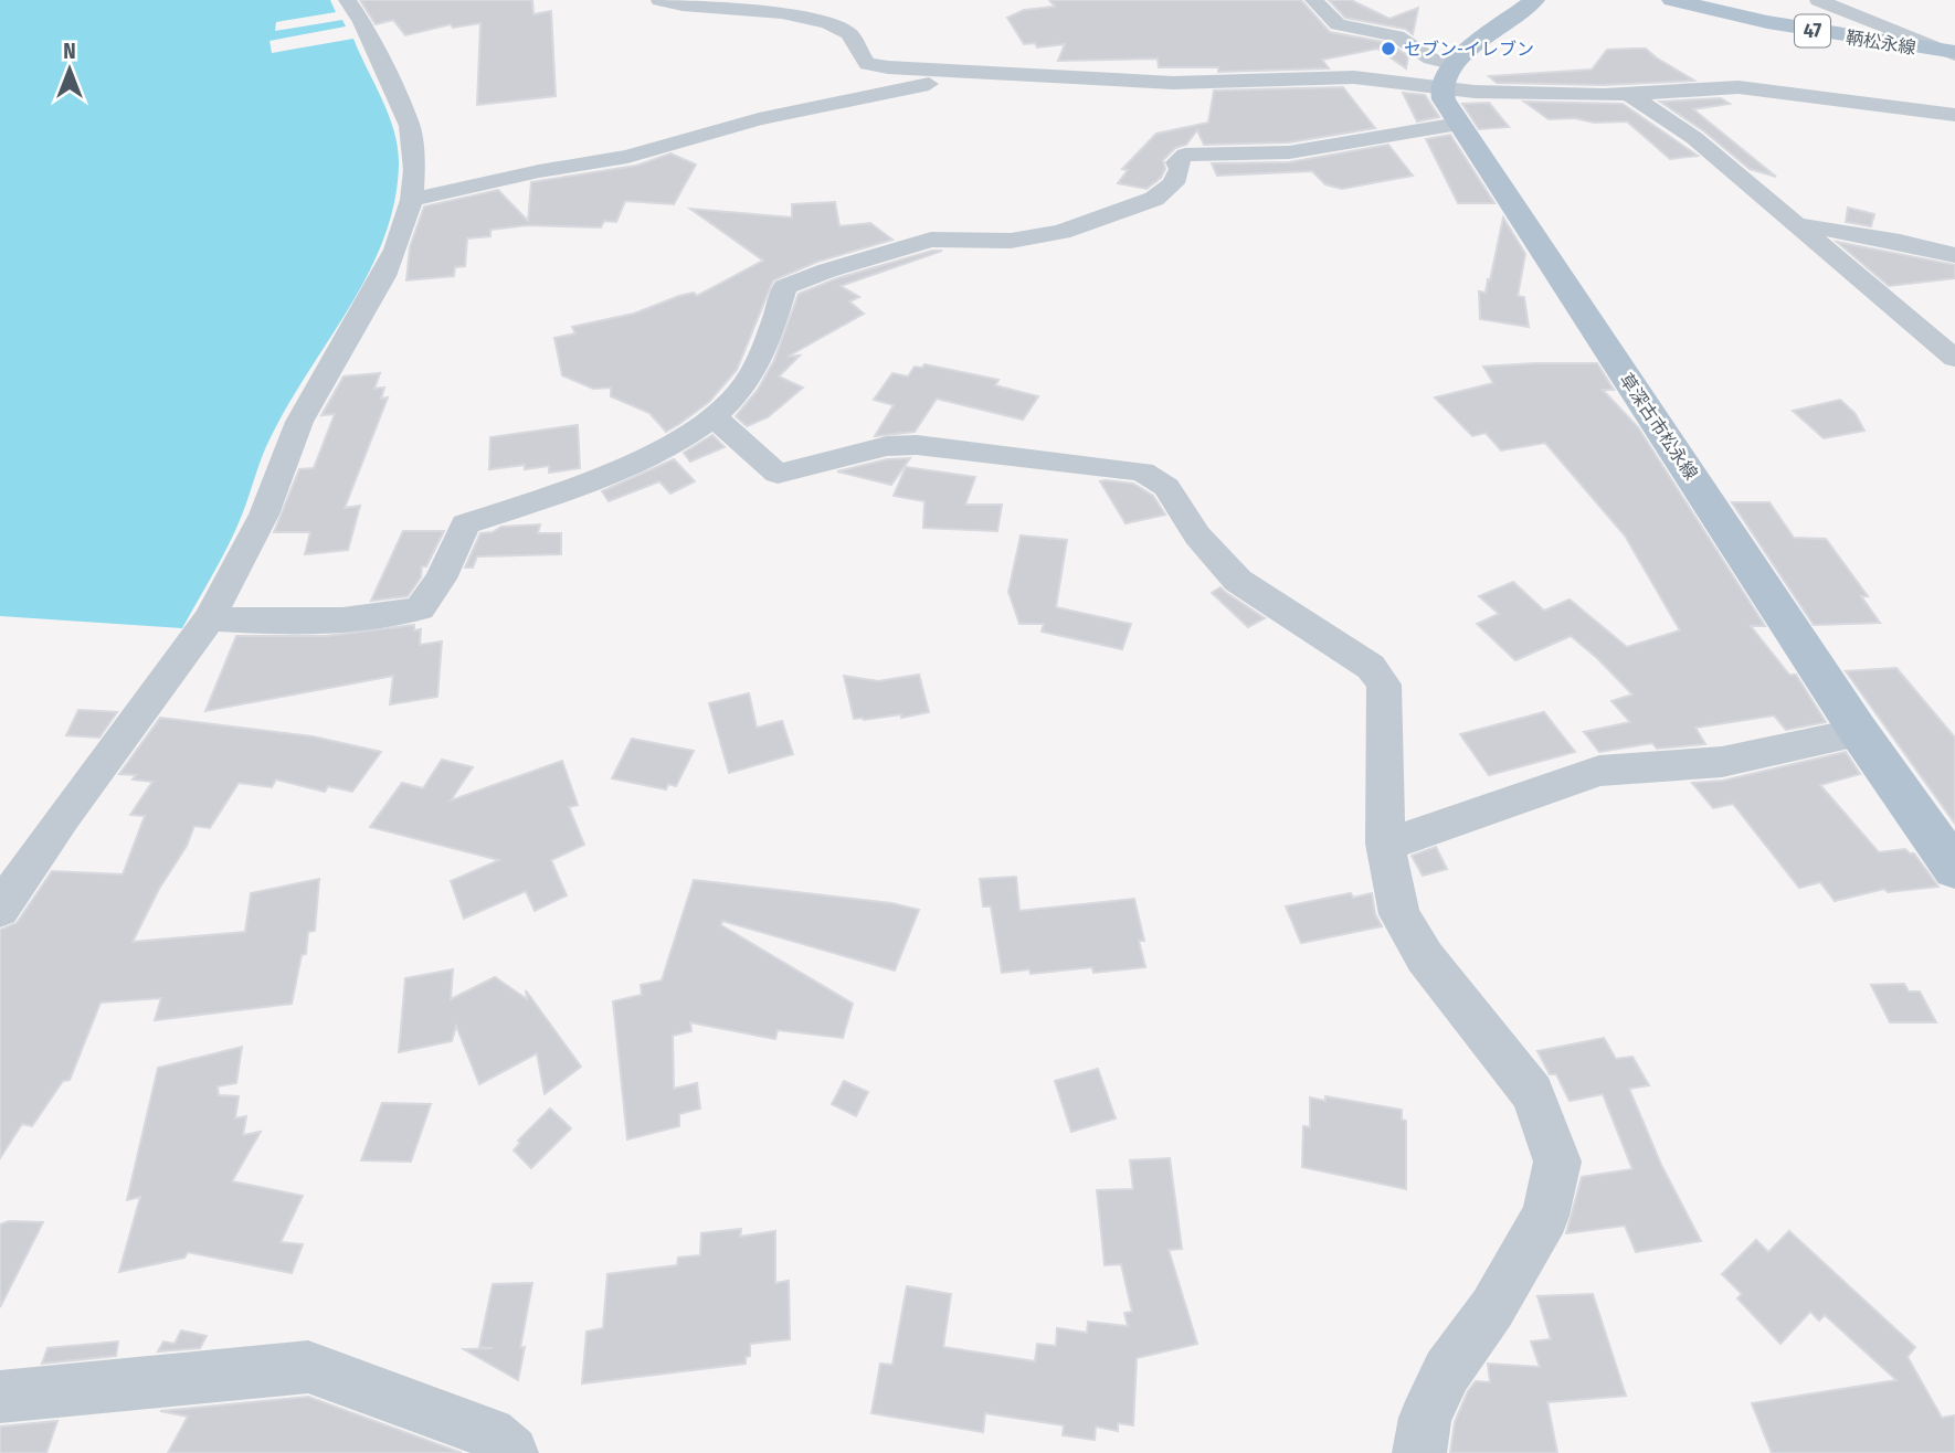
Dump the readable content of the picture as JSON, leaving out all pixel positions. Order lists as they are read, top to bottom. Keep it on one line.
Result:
{"streets":{"main road":["47","鞆松永線","草深古市松永線"]},"places":["セブン-イレブン"],"north":"top"}
